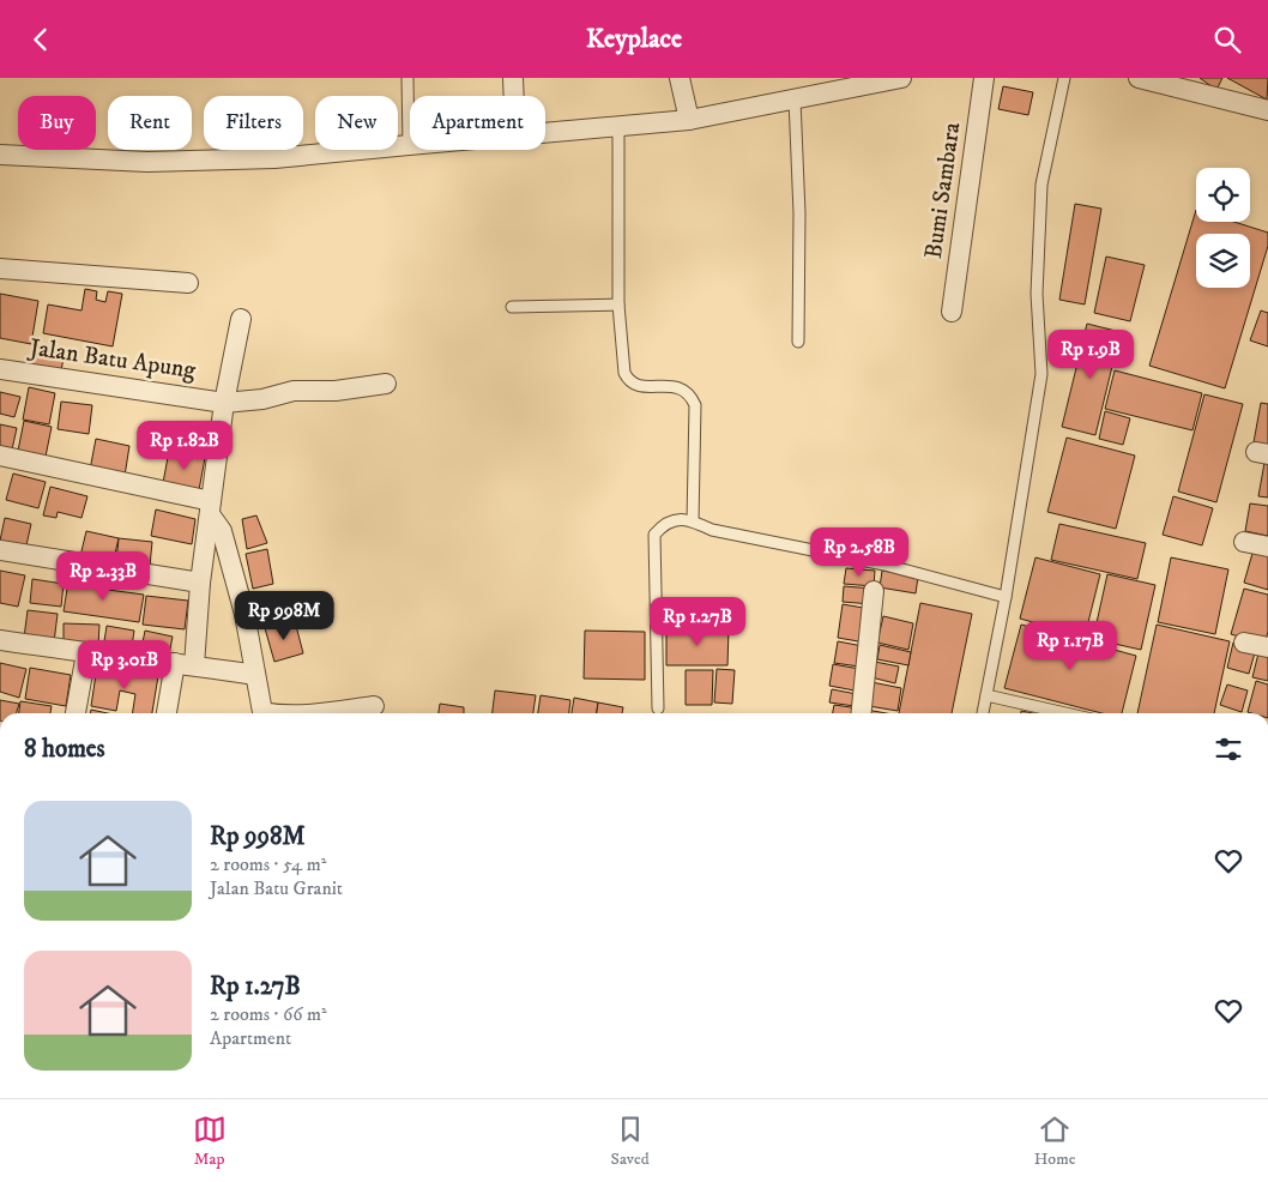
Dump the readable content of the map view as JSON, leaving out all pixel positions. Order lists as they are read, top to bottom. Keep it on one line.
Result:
{"streets":{"street":["Bumi Sambara","Jalan Batu Apung"]},"page":{"header":"Keyplace","chip":["Buy","Rent","Filters","New","Apartment"],"price":["Rp 1.9B","Rp 1.82B","Rp 2.58B","Rp 2.33B","Rp 998M","Rp 1.27B","Rp 1.17B","Rp 3.01B"],"heading":"8 homes","list":[{"name":"Rp 998M","note":"2 rooms · 54 m² · Jalan Batu Granit"},{"name":"Rp 1.27B","note":"2 rooms · 66 m² · Apartment"}],"tabs":["Map","Saved","Home"]}}
